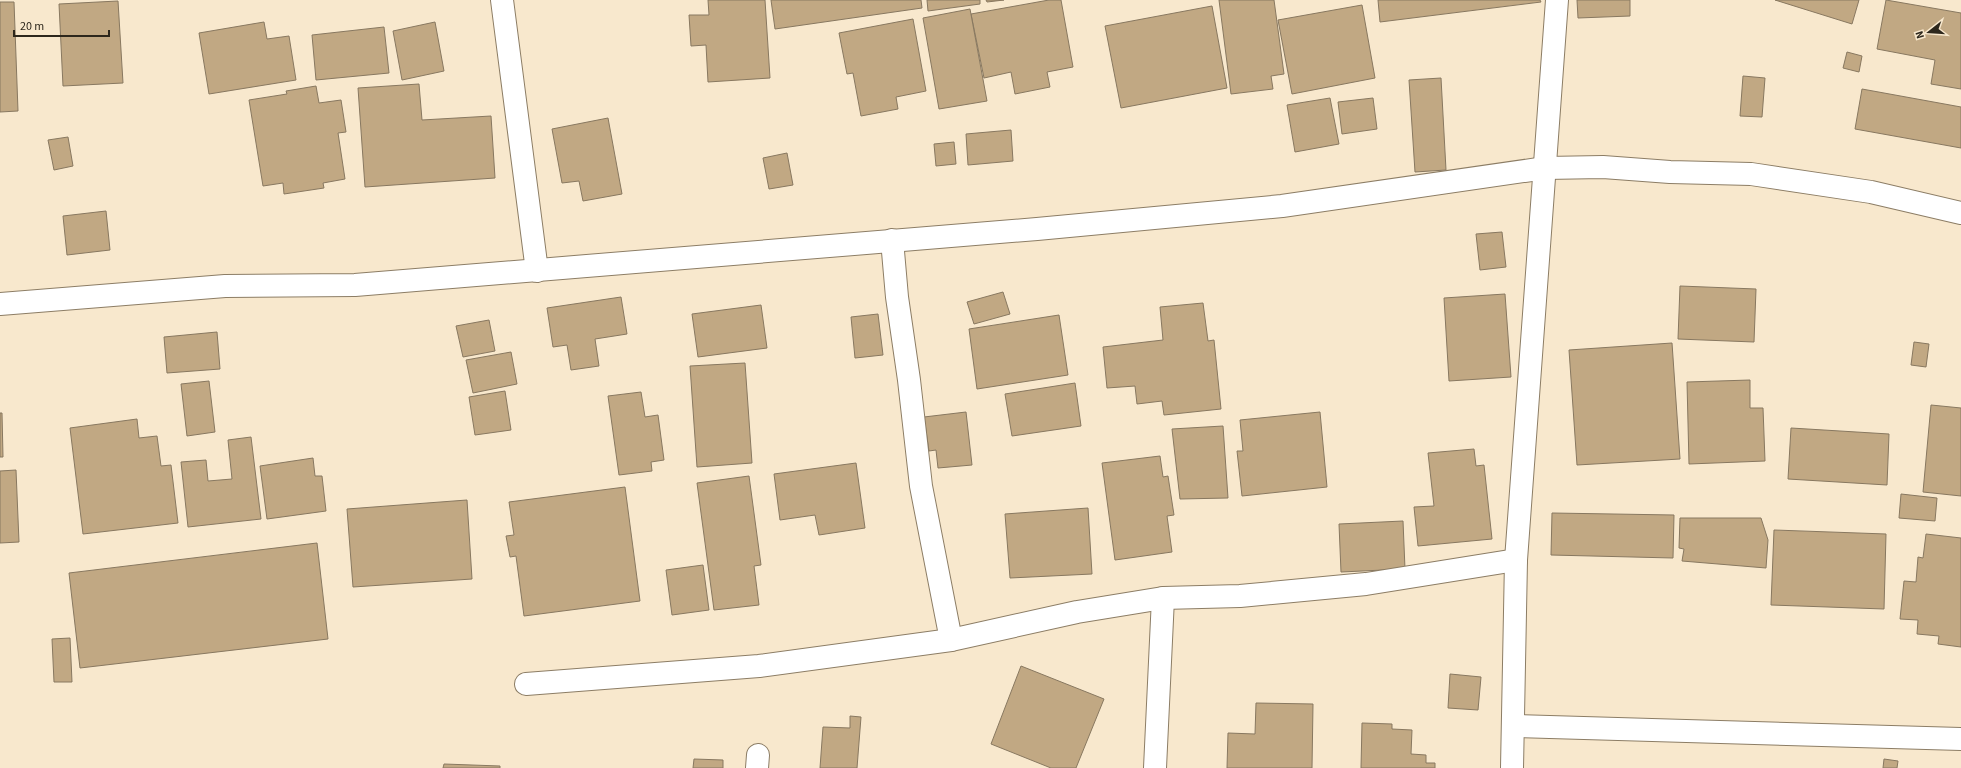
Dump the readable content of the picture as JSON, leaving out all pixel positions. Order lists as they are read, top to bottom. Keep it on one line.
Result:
{"scale_bar":"20 m","north":"left"}
